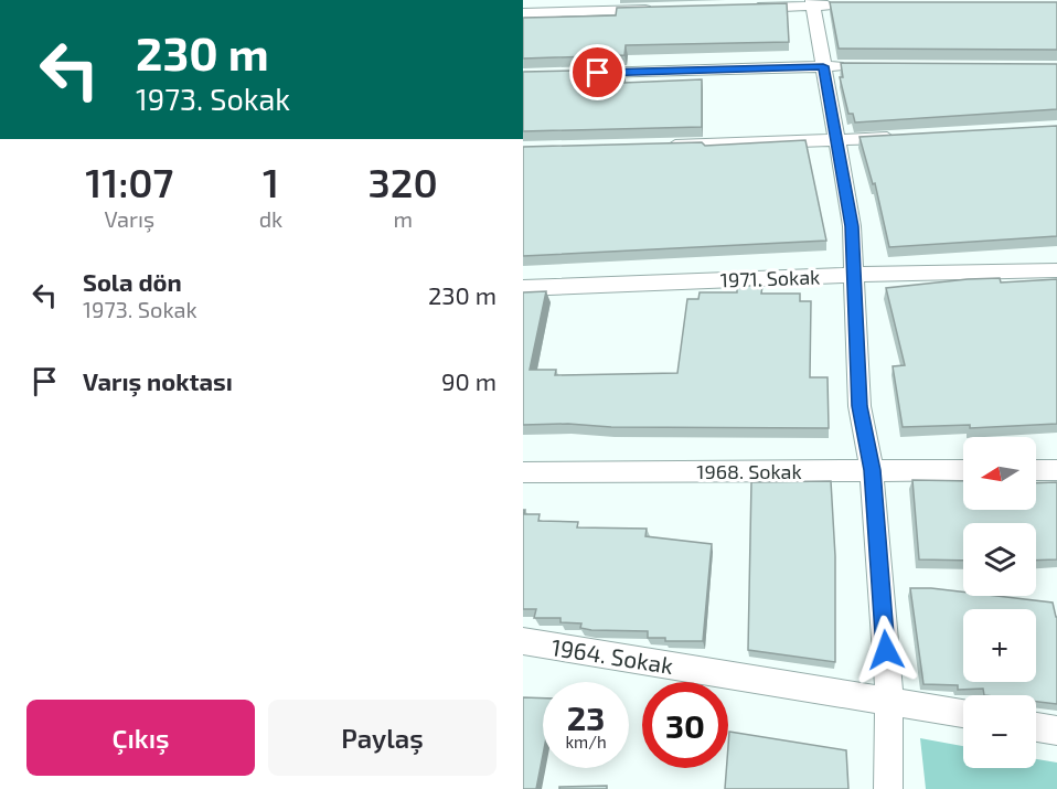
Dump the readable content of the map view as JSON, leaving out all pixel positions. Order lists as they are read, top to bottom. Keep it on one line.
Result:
{"streets":{"street":["1971. Sokak","1968. Sokak","1964. Sokak"]},"north":"left","page":{"turn":["230 m","1973. Sokak"],"eta":["11:07","Varış","1","dk","320","m"],"list":[{"name":"Sola dön","note":"1973. Sokak","value":"230 m"},{"name":"Varış noktası","value":"90 m"}],"map_buttons":["+","−"],"speed":"23 km/h","limit":"30","buttons":["Çıkış","Paylaş"]}}
